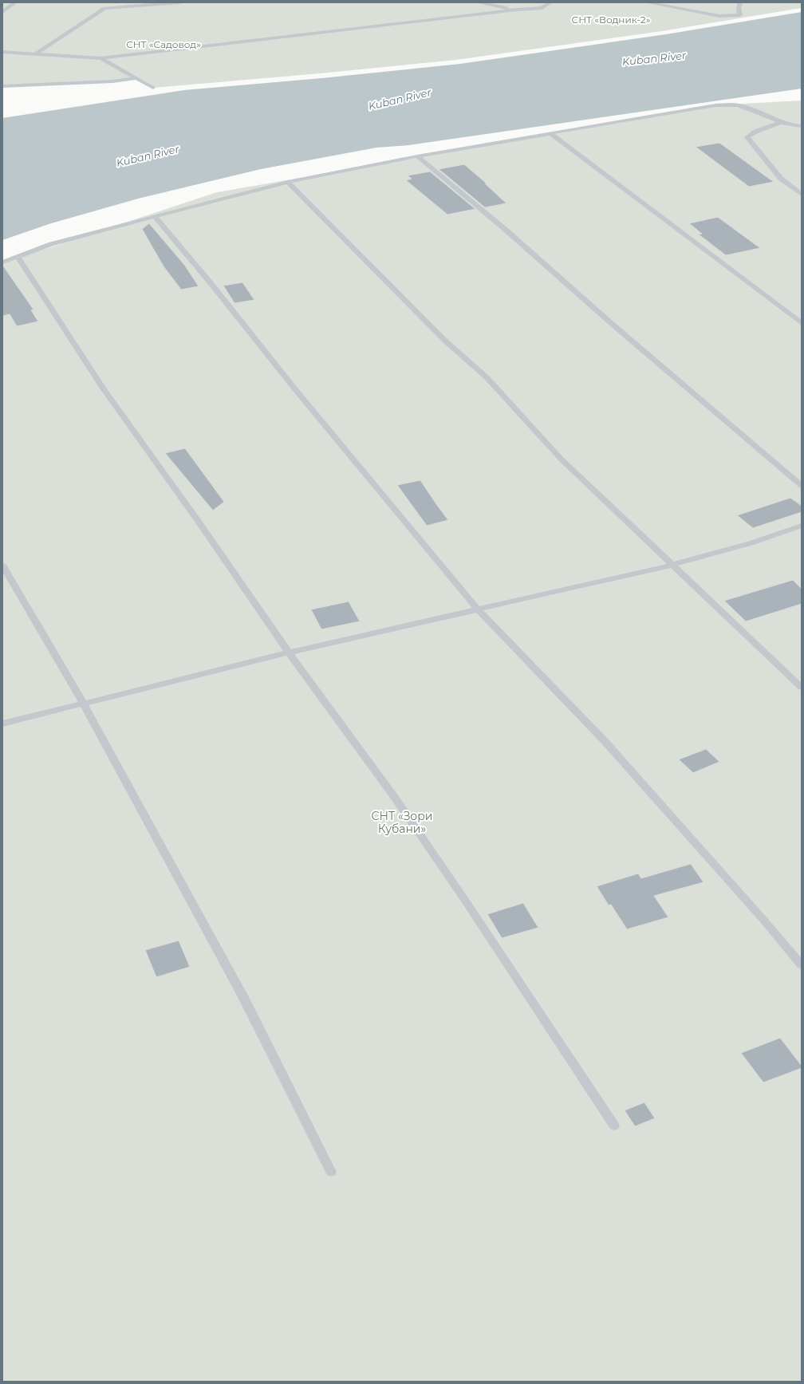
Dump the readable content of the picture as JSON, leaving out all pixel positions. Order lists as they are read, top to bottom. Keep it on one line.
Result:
{"water":["Kuban River"],"parks":["СНТ «Водник-2»","СНТ «Садовод»","СНТ «Зори Кубани»"]}
